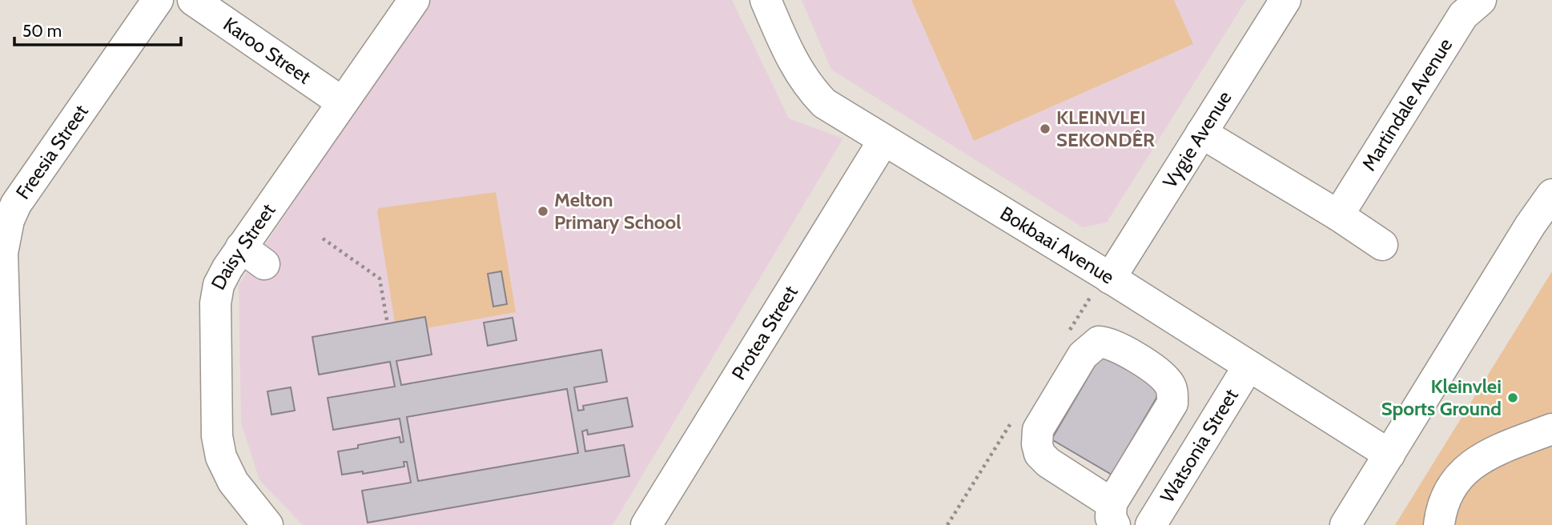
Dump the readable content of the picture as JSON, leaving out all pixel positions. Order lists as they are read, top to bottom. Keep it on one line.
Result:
{"streets":{"street":["Karoo Street","Martindale Avenue","Vygie Avenue","Freesia Street","Bokbaai Avenue","Daisy Street","Protea Street","Watsonia Street"]},"crossings":[["Karoo Street","Daisy Street"],["Vygie Avenue","Bokbaai Avenue"],["Bokbaai Avenue","Protea Street"],["Bokbaai Avenue","Watsonia Street"]],"places":["KLEINVLEI SEKONDÊR","Melton Primary School","Kleinvlei Sports Ground"],"scale_bar":"50 m"}
